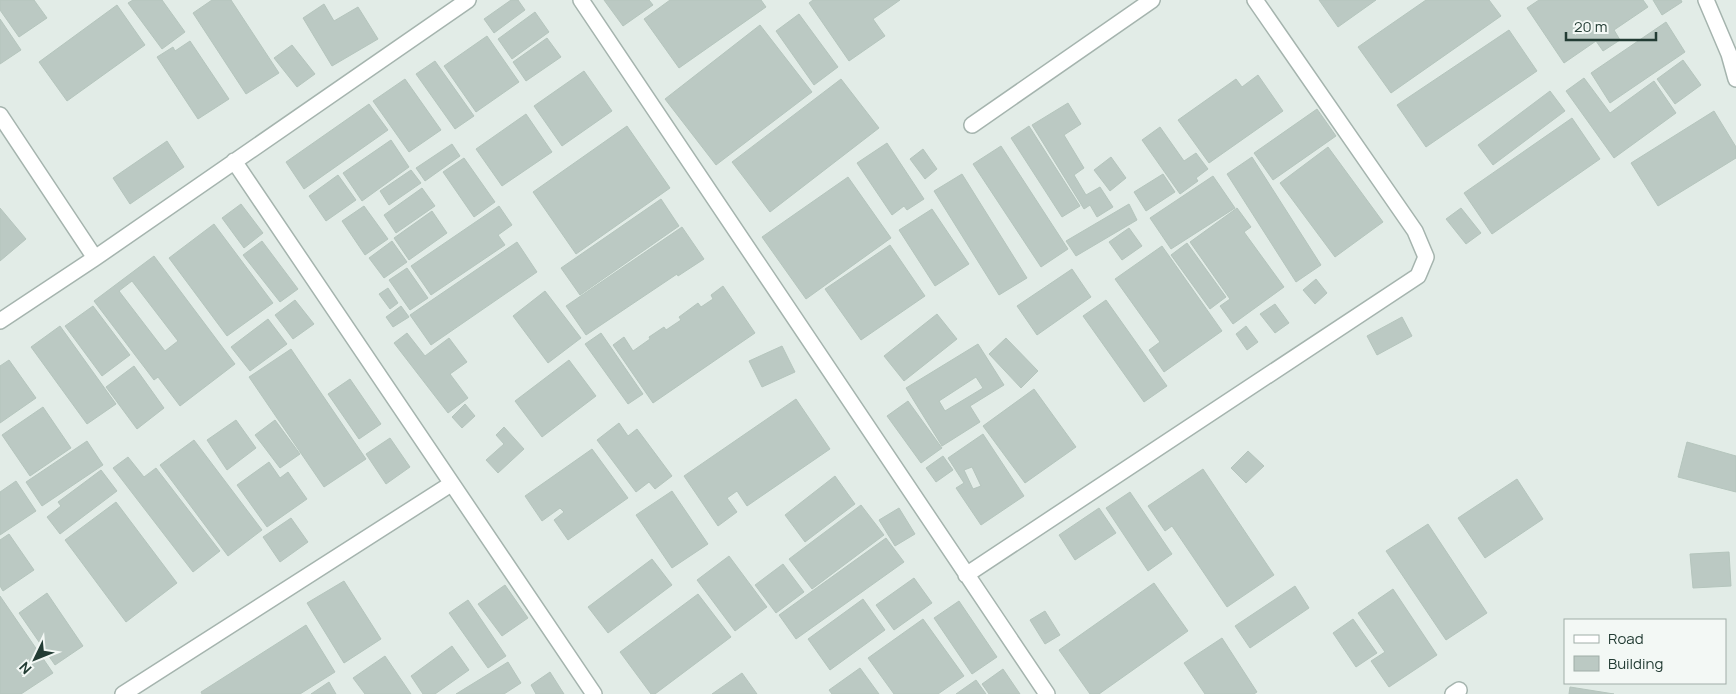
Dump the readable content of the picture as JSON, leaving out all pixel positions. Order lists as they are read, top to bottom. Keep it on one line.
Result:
{"legend":["Road","Building"],"scale_bar":"20 m","north":"bottom left"}
